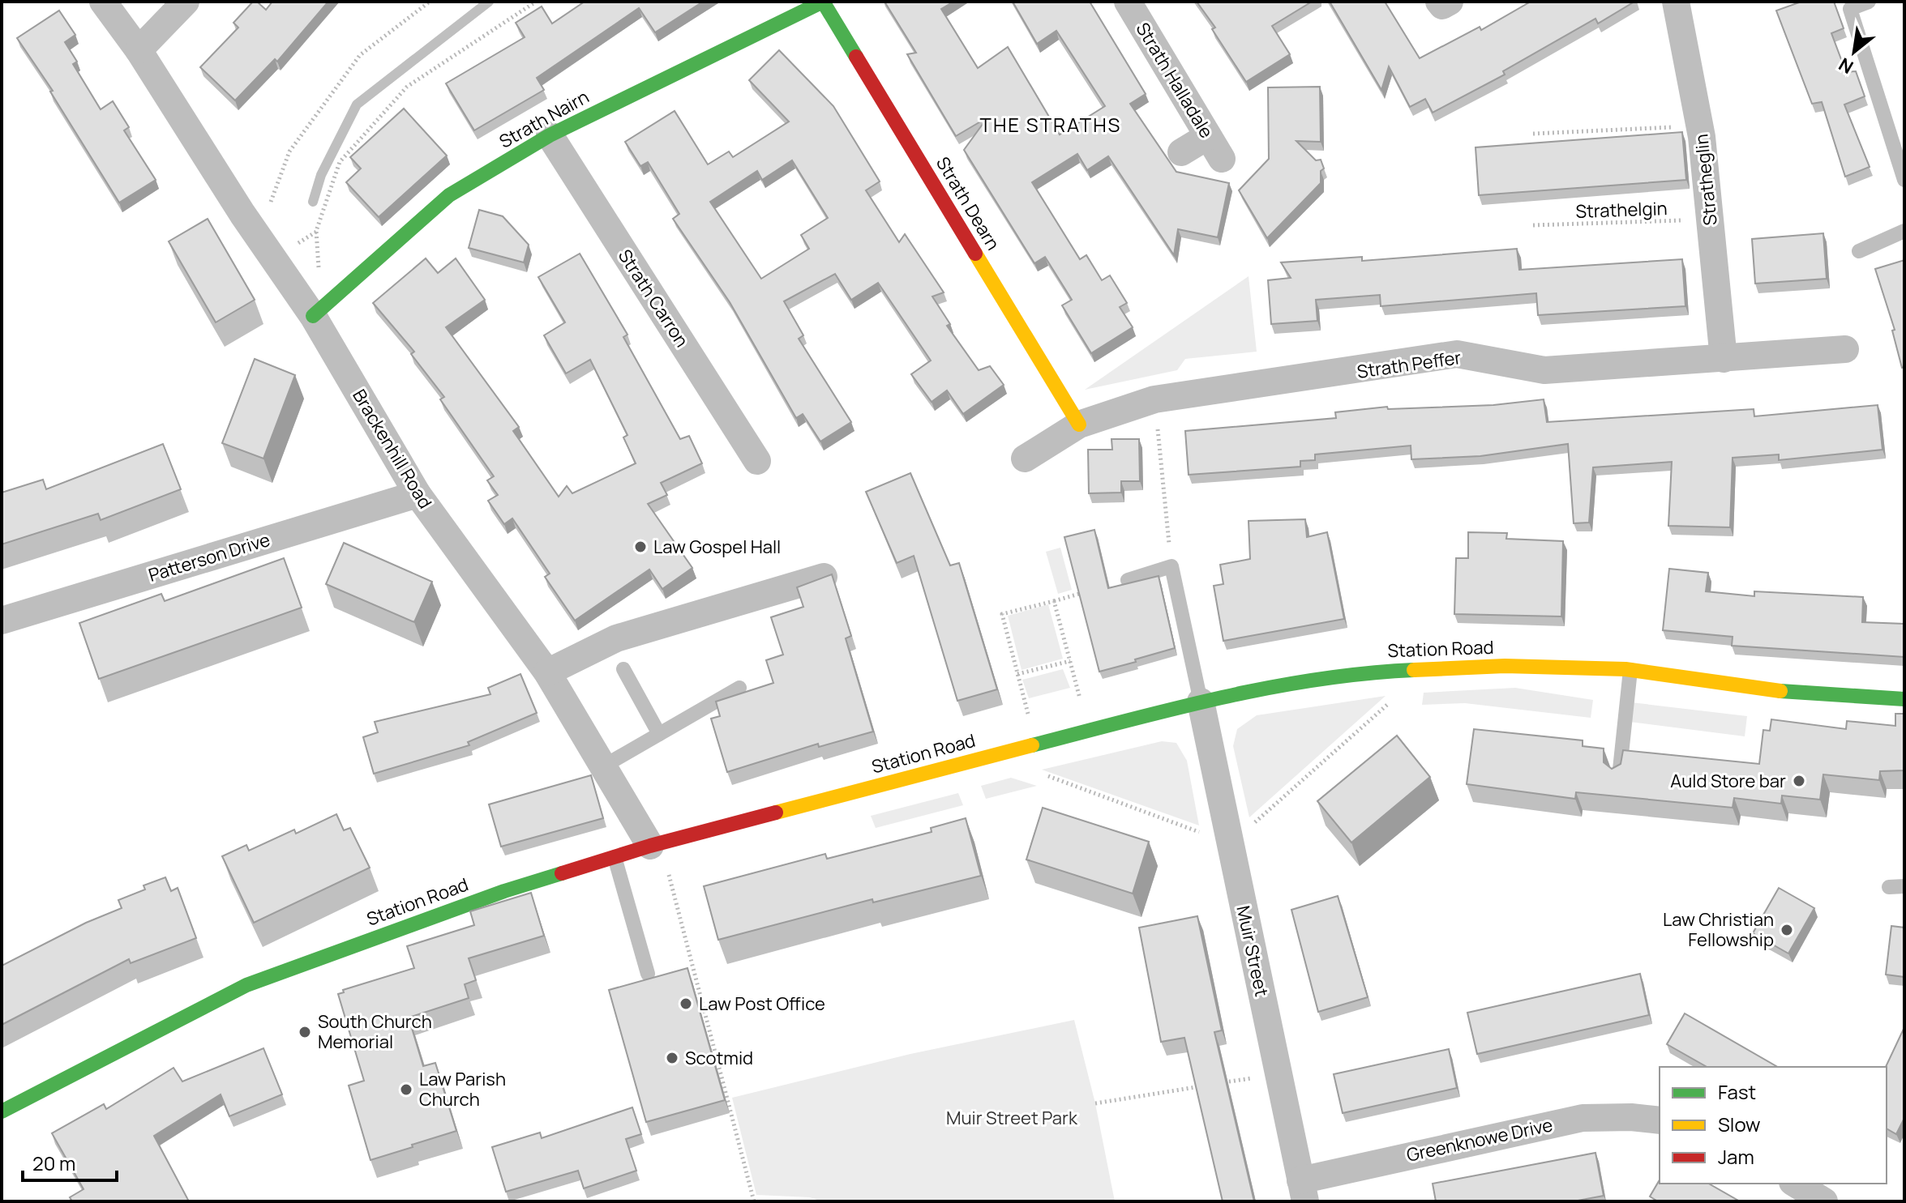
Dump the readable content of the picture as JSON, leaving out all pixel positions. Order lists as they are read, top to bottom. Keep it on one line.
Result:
{"streets":{"main road":["Strath Nairn","Strath Dearn","Station Road"],"street":["Strath Halladale","Stratheglin","Strath Carron","Strath Peffer","Brackenhill Road","Patterson Drive","Muir Street","Greenknowe Drive"],"path":["Strathelgin"]},"crossings":[["Strath Nairn","Strath Dearn"],["Strath Nairn","Strath Carron"],["Strath Nairn","Brackenhill Road"],["Stratheglin","Strathelgin"],["Stratheglin","Strath Peffer"],["Strath Dearn","Strath Peffer"],["Brackenhill Road","Patterson Drive"],["Brackenhill Road","Station Road"],["Station Road","Muir Street"],["Muir Street","Greenknowe Drive"]],"districts":["THE STRATHS"],"parks":["Muir Street Park"],"places":["Law Gospel Hall","Auld Store bar","Law Christian Fellowship","Law Post Office","South Church Memorial","Scotmid","Law Parish Church"],"legend":["Fast","Slow","Jam"],"scale_bar":"20 m","north":"bottom left"}
